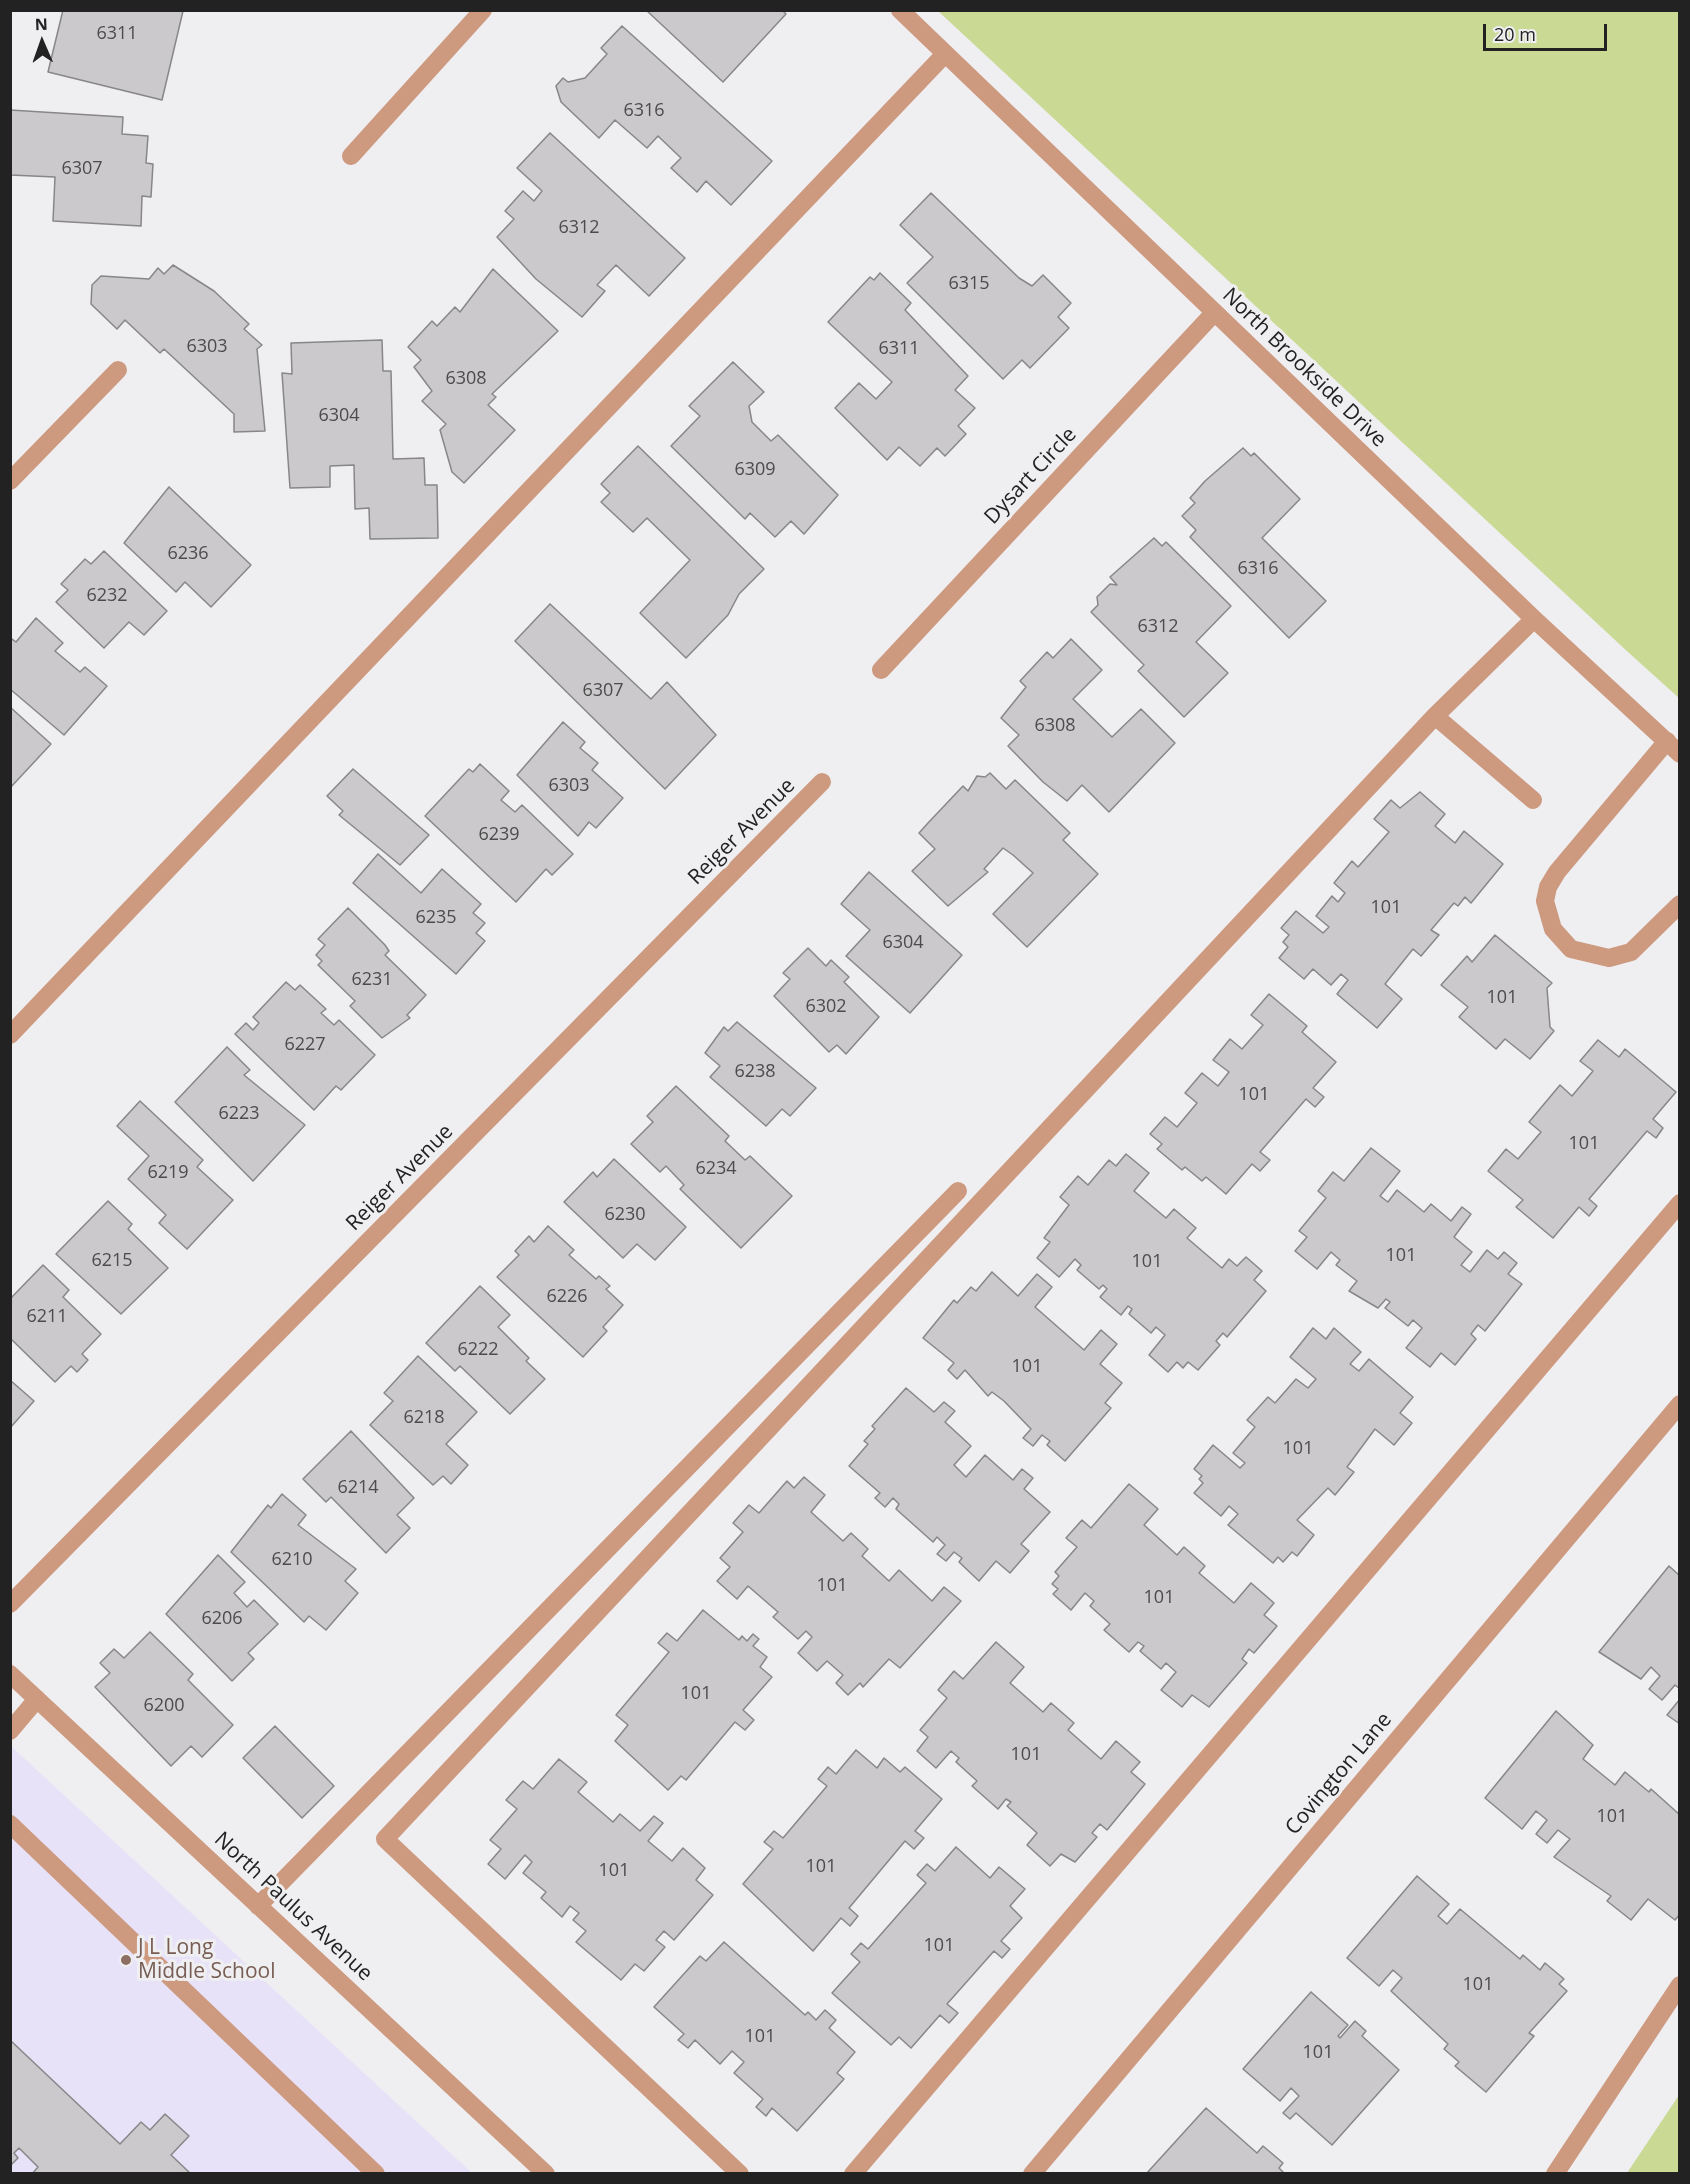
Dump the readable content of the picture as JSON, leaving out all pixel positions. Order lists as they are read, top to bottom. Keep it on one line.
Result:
{"streets":{"street":["North Brookside Drive","Dysart Circle","Reiger Avenue","Covington Lane","North Paulus Avenue"]},"crossings":[["North Brookside Drive","Dysart Circle"]],"places":["J L Long Middle School"],"house_numbers":["6311","6316","6307","6312","6315","6303","6311","6308","6304","6309","6236","6316","6232","6312","6307","6308","6303","6239","101","6235","6304","6231","101","6302","6227","6238","101","6223","101","6234","6219","6230","101","6215","101","6226","6211","6222","101","6218","101","6214","6210","101","101","6206","101","6200","101","101","101","101","101","101","101","101"],"scale_bar":"20 m","north":"top"}
